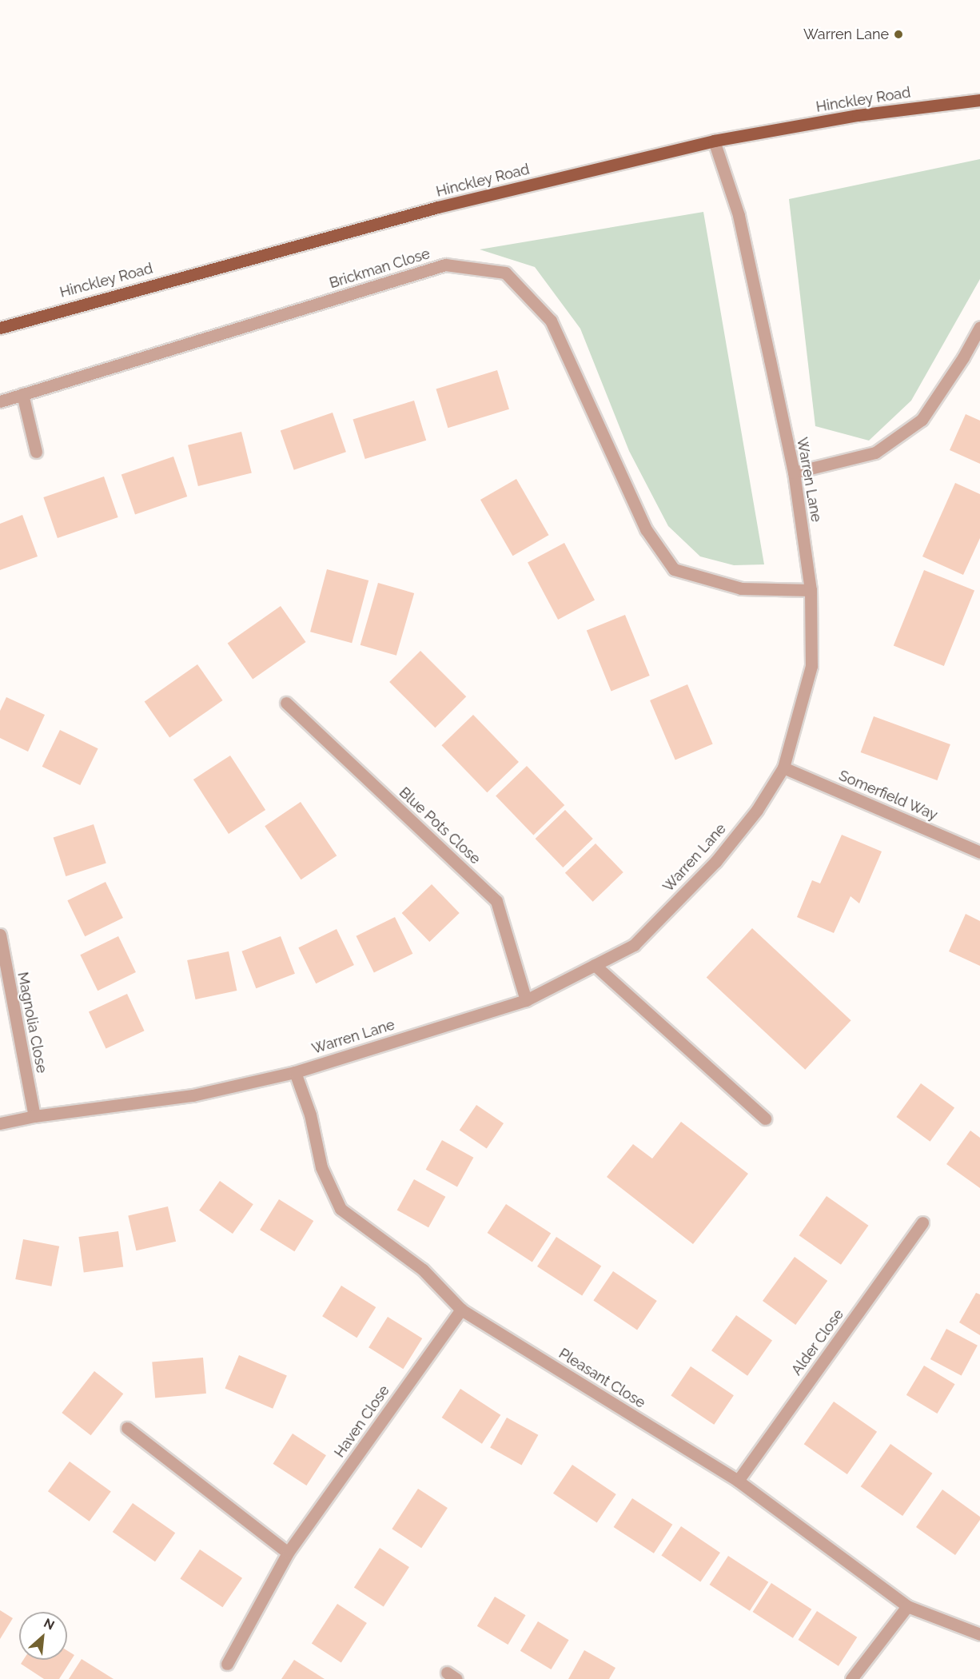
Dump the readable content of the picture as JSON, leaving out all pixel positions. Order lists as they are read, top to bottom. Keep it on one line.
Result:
{"streets":{"main road":["Hinckley Road"],"street":["Brickman Close","Warren Lane","Somerfield Way","Blue Pots Close","Magnolia Close","Alder Close","Pleasant Close","Haven Close"]},"crossings":[["Hinckley Road","Warren Lane"],["Brickman Close","Warren Lane"],["Warren Lane","Somerfield Way"],["Warren Lane","Blue Pots Close"],["Warren Lane","Magnolia Close"],["Warren Lane","Pleasant Close"],["Alder Close","Pleasant Close"],["Pleasant Close","Haven Close"]],"places":["Warren Lane"],"north":"top right"}
